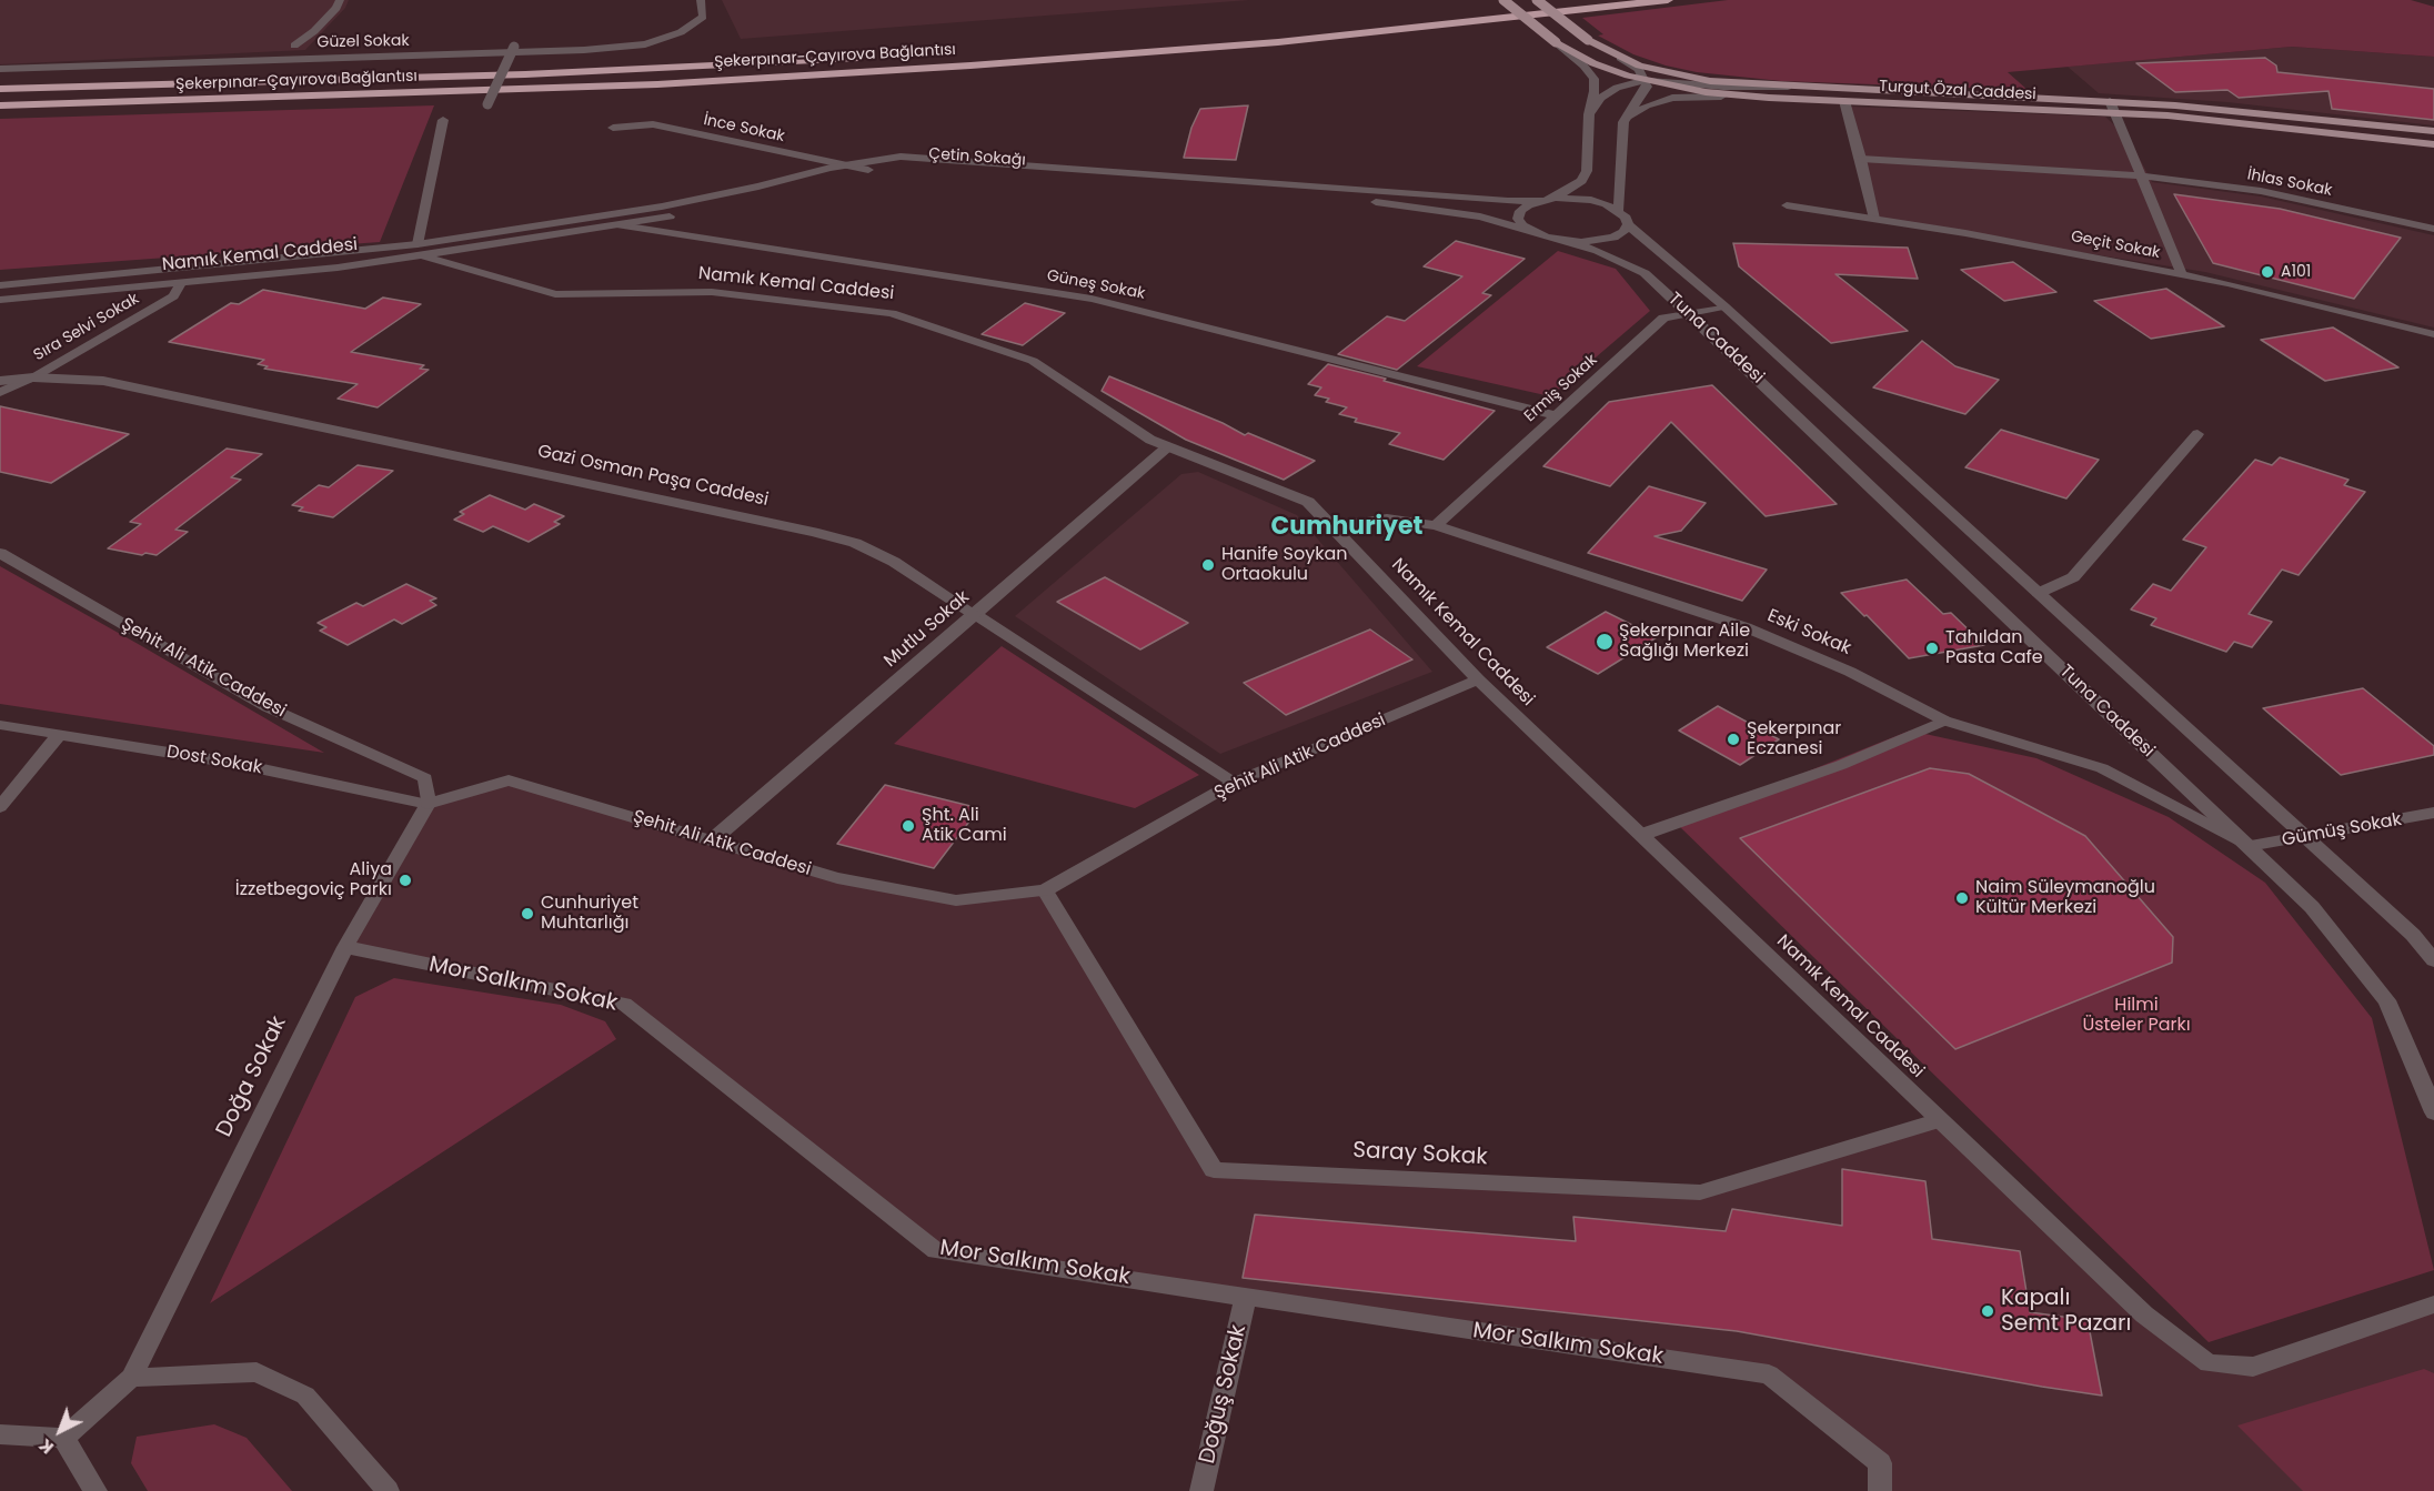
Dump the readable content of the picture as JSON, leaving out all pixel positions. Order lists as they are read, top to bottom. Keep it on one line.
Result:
{"streets":{"highway":["Şekerpınar-Çayırova Bağlantısı"],"main road":["Turgut Özal Caddesi"],"street":["Güzel Sokak","İnce Sokak","Çetin Sokağı","İhlas Sokak","Geçit Sokak","Namık Kemal Caddesi","Güneş Sokak","Sıra Selvi Sokak","Tuna Caddesi","Ermiş Sokak","Gazi Osman Paşa Caddesi","Mutlu Sokak","Eski Sokak","Şehit Ali Atik Caddesi","Dost Sokak","Gümüş Sokak","Mor Salkım Sokak","Doğa Sokak","Saray Sokak","Doğuş Sokak"]},"crossings":[["İnce Sokak","Çetin Sokağı"],["Çetin Sokağı","Namık Kemal Caddesi"],["Çetin Sokağı","Güneş Sokak"],["Çetin Sokağı","Tuna Caddesi"],["Namık Kemal Caddesi","Sıra Selvi Sokak"],["Namık Kemal Caddesi","Mutlu Sokak"],["Namık Kemal Caddesi","Eski Sokak"],["Namık Kemal Caddesi","Şehit Ali Atik Caddesi"],["Namık Kemal Caddesi","Saray Sokak"],["Güneş Sokak","Ermiş Sokak"],["Sıra Selvi Sokak","Gazi Osman Paşa Caddesi"],["Tuna Caddesi","Ermiş Sokak"],["Tuna Caddesi","Eski Sokak"],["Tuna Caddesi","Gümüş Sokak"],["Ermiş Sokak","Eski Sokak"],["Gazi Osman Paşa Caddesi","Mutlu Sokak"],["Gazi Osman Paşa Caddesi","Şehit Ali Atik Caddesi"],["Mutlu Sokak","Şehit Ali Atik Caddesi"],["Eski Sokak","Gümüş Sokak"],["Şehit Ali Atik Caddesi","Dost Sokak"],["Şehit Ali Atik Caddesi","Doğa Sokak"],["Şehit Ali Atik Caddesi","Saray Sokak"],["Dost Sokak","Doğa Sokak"],["Mor Salkım Sokak","Doğa Sokak"],["Mor Salkım Sokak","Doğuş Sokak"]],"districts":["Cumhuriyet"],"parks":["Hilmi Üsteler Parkı"],"places":["A101","Hanife Soykan Ortaokulu","Şekerpınar Aile Sağlığı Merkezi","Tahıldan Pasta Cafe","Şekerpınar Eczanesi","Şht. Ali Atik Cami","Aliya İzzetbegoviç Parkı","Naim Süleymanoğlu Kültür Merkezi","Cunhuriyet Muhtarlığı","Kapalı Semt Pazarı"],"north":"bottom left"}
